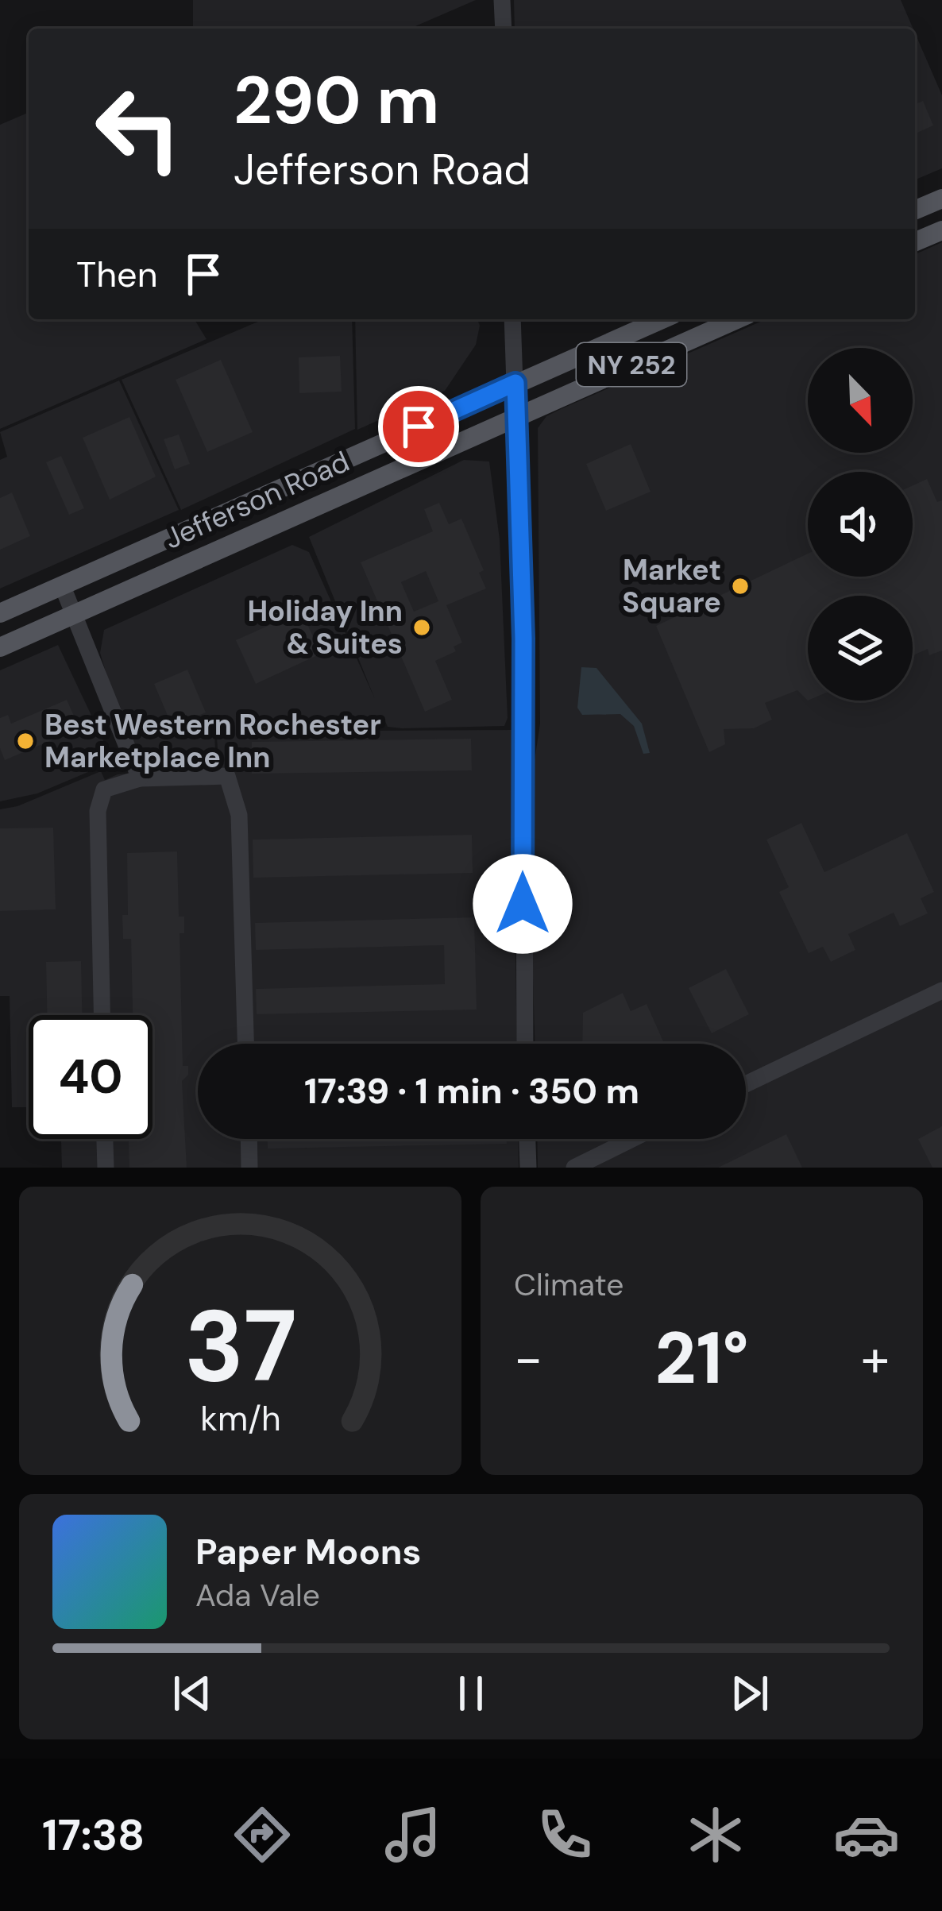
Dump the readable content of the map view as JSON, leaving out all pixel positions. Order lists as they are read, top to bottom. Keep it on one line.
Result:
{"streets":{"main road":["NY 252","Jefferson Road"]},"places":["Market Square","Holiday Inn & Suites","Best Western Rochester Marketplace Inn"],"north":"bottom right","page":{"turn":["290 m","Jefferson Road"],"then":"Then","limit":"40","trip":"17:39 · 1 min · 350 m","tile":"Climate","heat":["−","21°","+"],"song":["Paper Moons","Ada Vale"],"tabs":"17:38","gauge":["37","km/h"]}}
